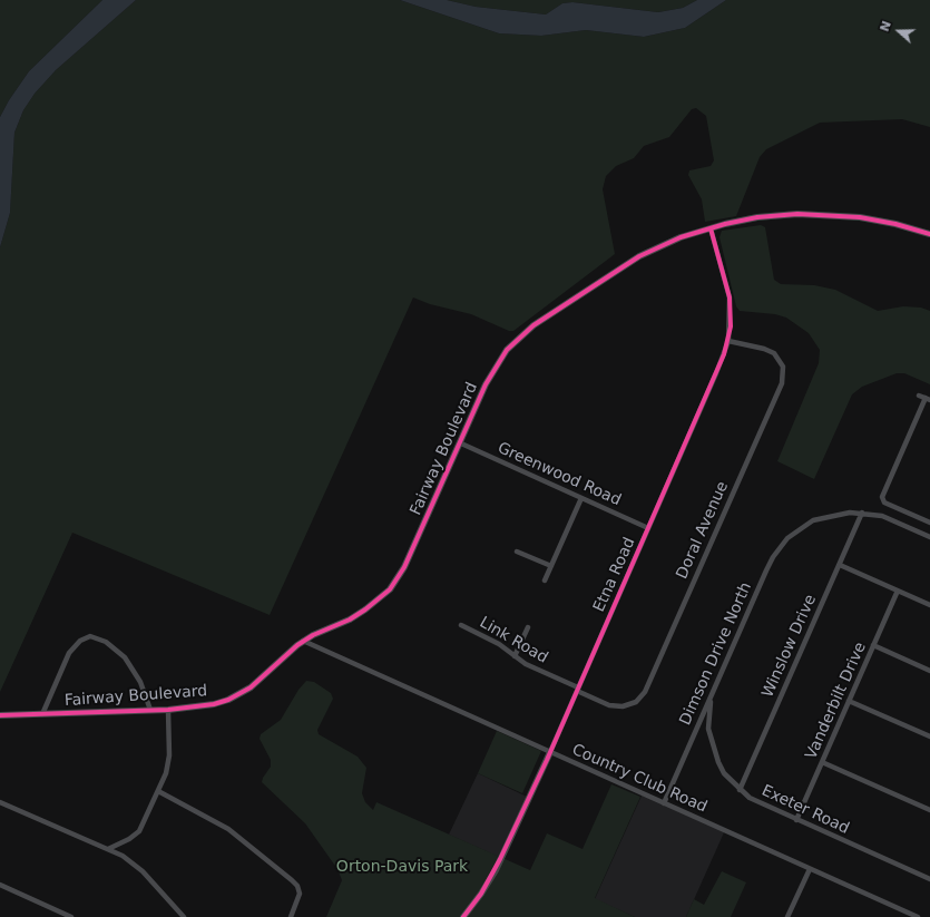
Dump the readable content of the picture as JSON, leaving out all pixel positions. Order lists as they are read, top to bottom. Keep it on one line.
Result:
{"streets":{"street":["Fairway Boulevard","Greenwood Road","Doral Avenue","Etna Road","Link Road","Winslow Drive","Dimson Drive North","Vanderbilt Drive","Country Club Road","Exeter Road"]},"crossings":[["Fairway Boulevard","Greenwood Road"],["Fairway Boulevard","Etna Road"],["Fairway Boulevard","Country Club Road"],["Greenwood Road","Etna Road"],["Doral Avenue","Etna Road"],["Doral Avenue","Link Road"],["Etna Road","Link Road"],["Etna Road","Country Club Road"],["Winslow Drive","Dimson Drive North"],["Winslow Drive","Exeter Road"],["Dimson Drive North","Country Club Road"],["Dimson Drive North","Exeter Road"],["Vanderbilt Drive","Exeter Road"]],"parks":["Orton-Davis Park"],"north":"left"}
